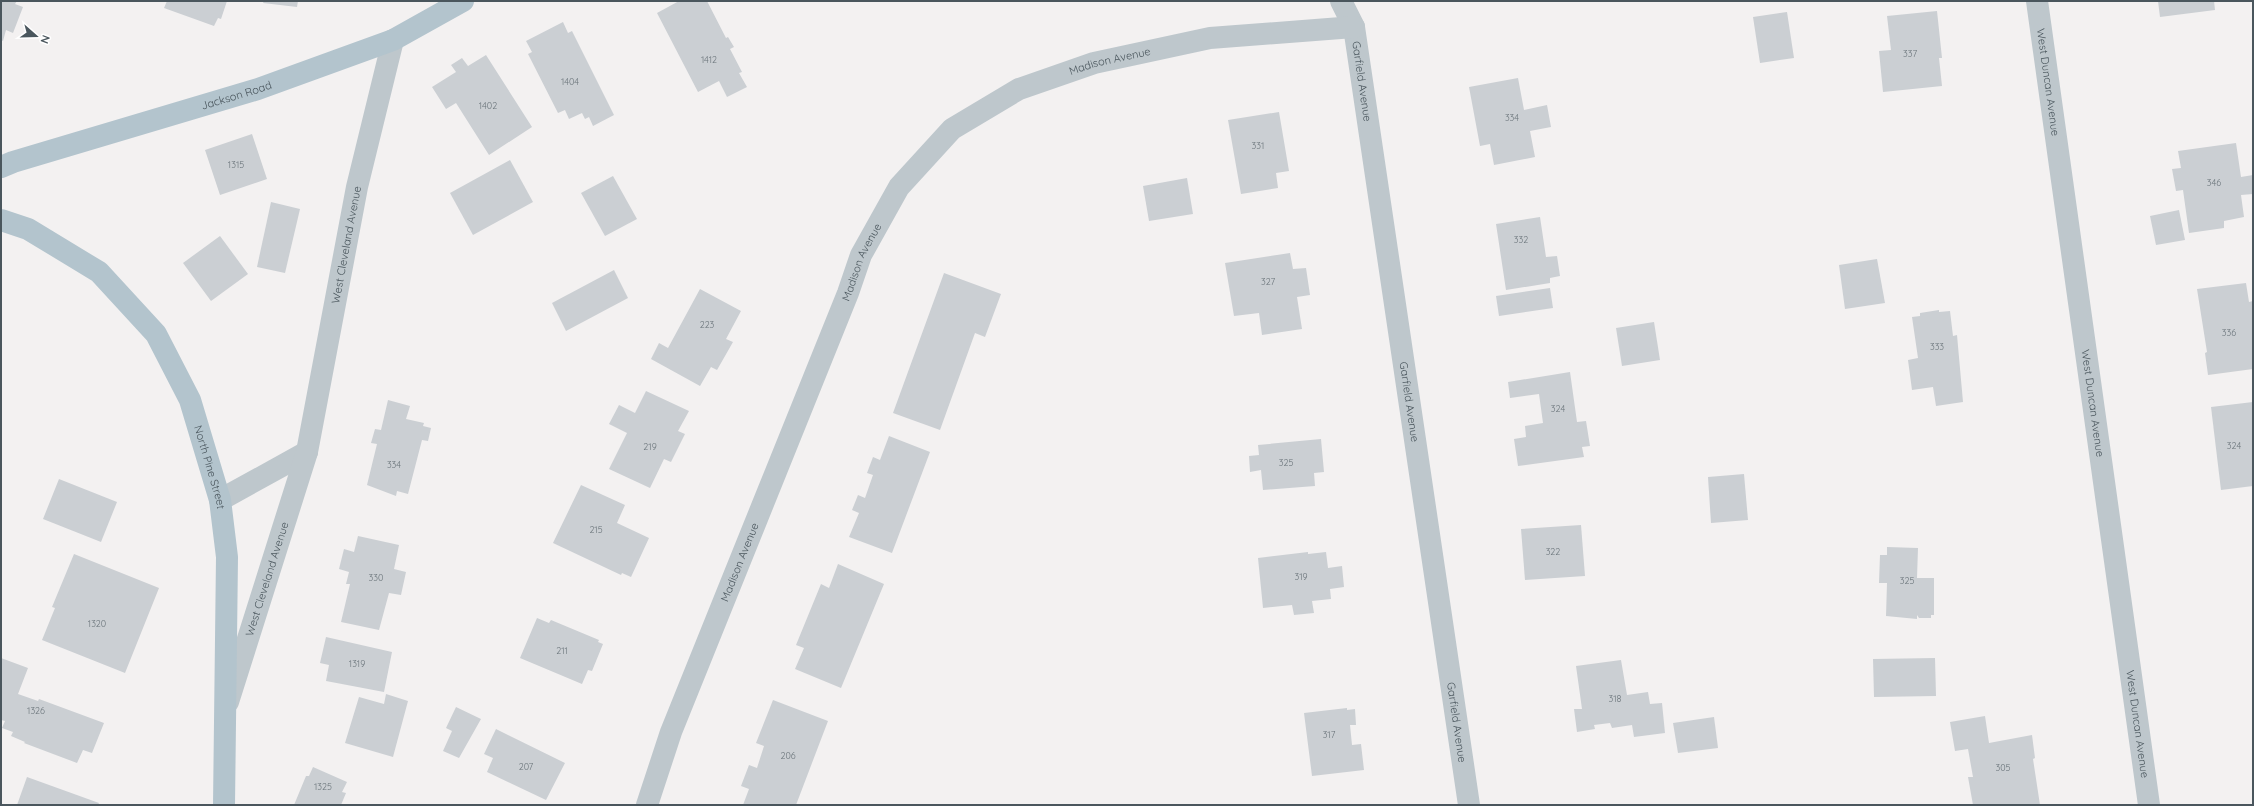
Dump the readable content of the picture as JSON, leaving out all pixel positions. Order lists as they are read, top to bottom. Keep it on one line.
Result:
{"streets":{"main road":["Jackson Road","North Pine Street"],"street":["Madison Avenue","Garfield Avenue","West Duncan Avenue","West Cleveland Avenue"]},"crossings":[["Madison Avenue","Garfield Avenue"],["Jackson Road","West Cleveland Avenue"],["West Cleveland Avenue","North Pine Street"]],"house_numbers":["337","1412","1404","1402","334","331","1315","346","332","327","223","336","333","324","324","219","325","334","215","322","319","330","325","1320","211","1319","318","1326","317","206","207","305","1325"],"north":"right"}
